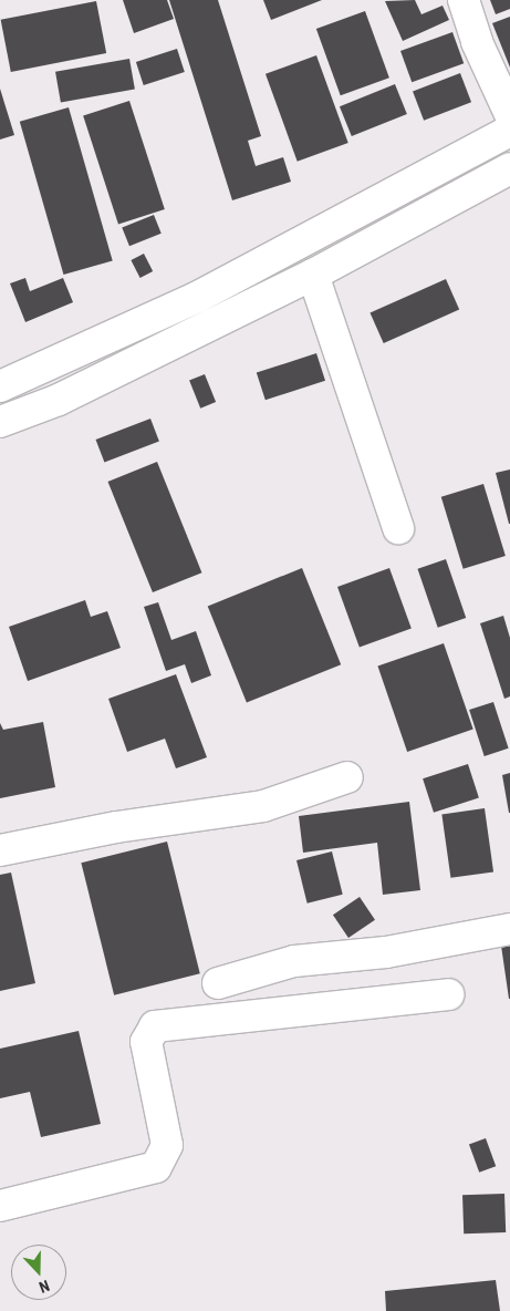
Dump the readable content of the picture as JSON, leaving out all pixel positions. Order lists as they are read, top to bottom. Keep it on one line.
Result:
{"north":"bottom"}
